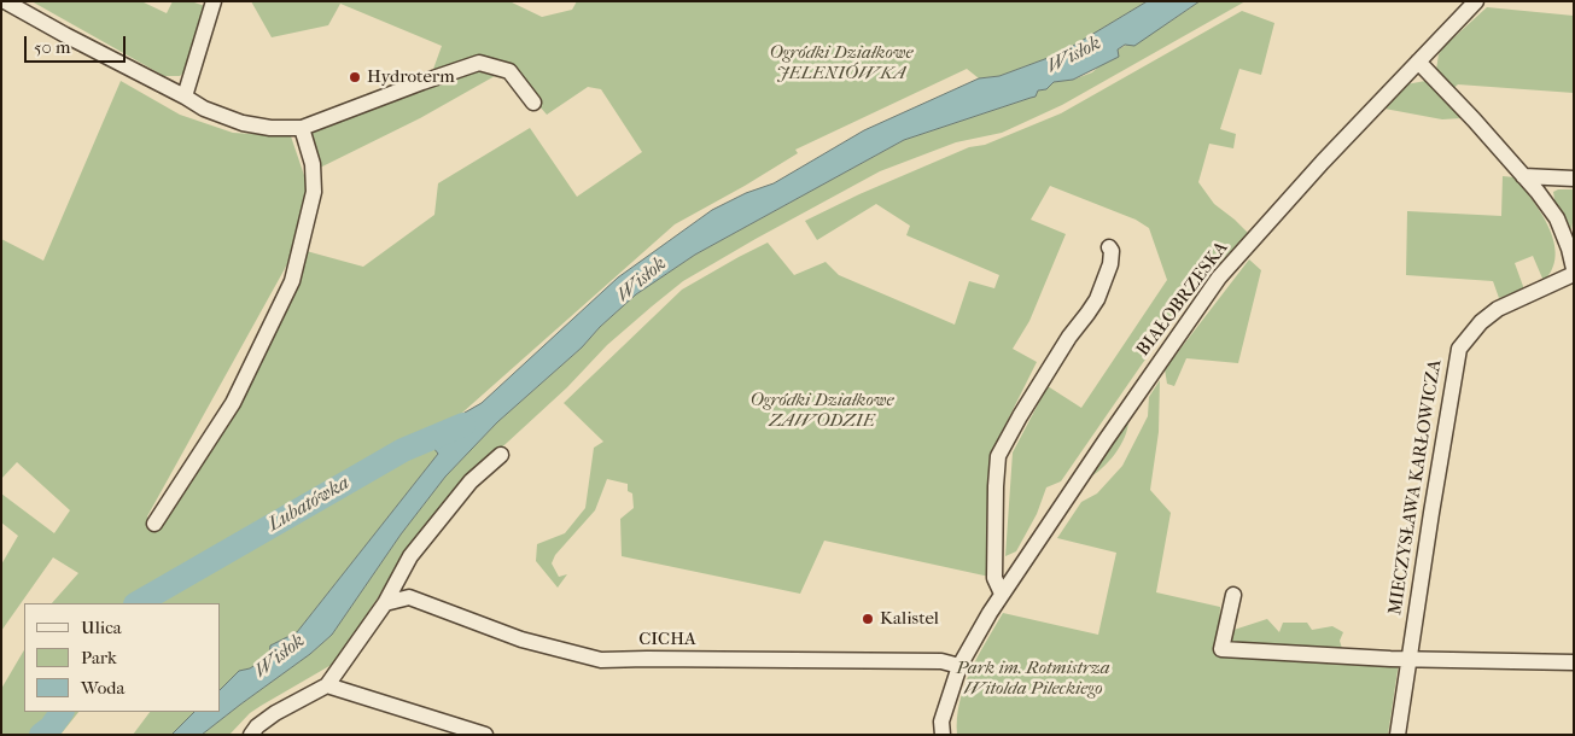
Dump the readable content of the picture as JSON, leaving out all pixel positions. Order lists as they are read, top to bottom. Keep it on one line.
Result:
{"streets":{"street":["BIAŁOBRZESKA","MIECZYSŁAWA KARŁOWICZA","CICHA"]},"crossings":[["BIAŁOBRZESKA","CICHA"]],"water":["Wisłok","Lubatówka"],"parks":["Ogródki Działkowe JELENIÓWKA","Ogródki Działkowe ZAWODZIE","Park im. Rotmistrza Witolda Pileckiego"],"places":["Hydroterm","Kalistel"],"legend":["Ulica","Park","Woda"],"scale_bar":"50 m"}
